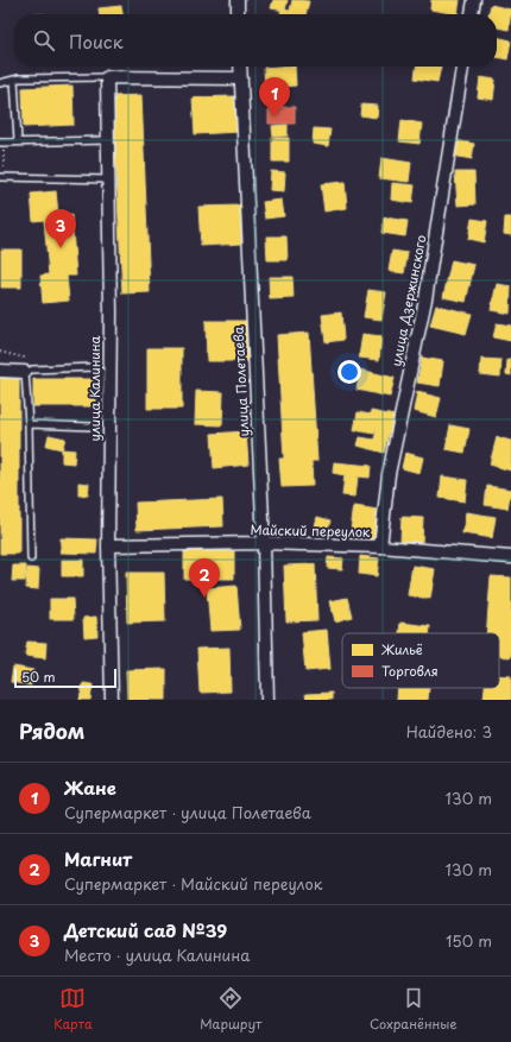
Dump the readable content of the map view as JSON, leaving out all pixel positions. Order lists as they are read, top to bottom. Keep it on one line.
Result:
{"streets":{"street":["улица Дзержинского","улица Полетаева","улица Калинина","Майский переулок"]},"crossings":[["улица Дзержинского","Майский переулок"],["улица Полетаева","Майский переулок"],["улица Калинина","Майский переулок"]],"legend":["Жильё","Торговля"],"scale_bar":"50 m","page":{"search":"Поиск","pins":["1","3","2"],"scale":"50 m","heading":["Рядом","Найдено: 3"],"list":[{"mark":"1","name":"Жане","note":"Супермаркет · улица Полетаева","value":"130 m"},{"mark":"2","name":"Магнит","note":"Супермаркет · Майский переулок","value":"130 m"},{"mark":"3","name":"Детский сад №39","note":"Место · улица Калинина","value":"150 m"}],"nav":["Карта","Маршрут","Сохранённые"]}}
